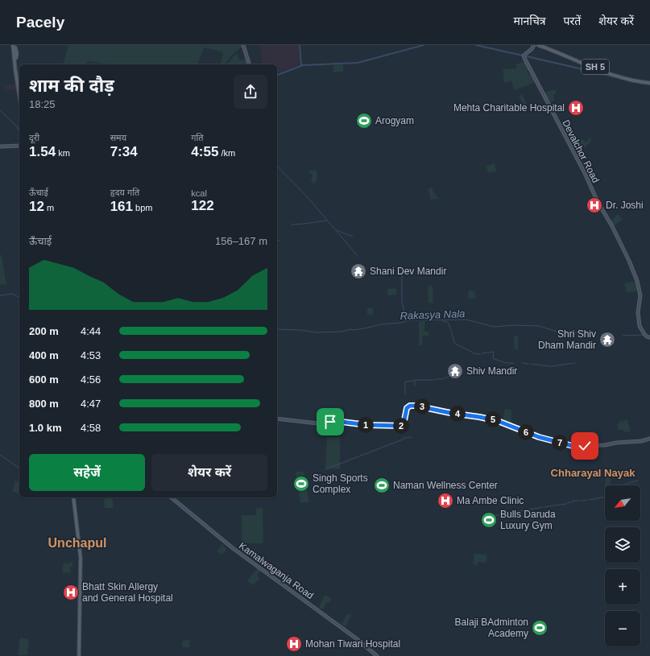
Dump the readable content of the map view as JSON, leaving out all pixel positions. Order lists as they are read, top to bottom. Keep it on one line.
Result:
{"streets":{"main road":["SH 5","Devalchor Road","Kamalwaganja Road"]},"districts":["Chharayal Nayak","Unchapul"],"water":["Rakasya Nala"],"places":{"hospital":["Mehta Charitable Hospital","Dr. Joshi","Ma Ambe Clinic","Bhatt Skin Allergy and General Hospital","Mohan Tiwari Hospital"],"sports":["Arogyam","Singh Sports Complex","Naman Wellness Center","Bulls Daruda Luxury Gym","Balaji BAdminton Academy"],"temple":["Shani Dev Mandir","Shri Shiv Dham Mandir","Shiv Mandir"]},"north":"bottom left","page":{"header":"Pacely","nav":["मानचित्र","परतें","शेयर करें"],"heading":["शाम की दौड़","18:25"],"stats":[["दूरी","1.54 km"],["समय","7:34"],["गति","4:55 /km"],["ऊँचाई","12 m"],["हृदय गति","161 bpm"],["kcal","122"]],"chart":["ऊँचाई","156–167 m"],"list":[{"name":"200 m","note":"4:44"},{"name":"400 m","note":"4:53"},{"name":"600 m","note":"4:56"},{"name":"800 m","note":"4:47"},{"name":"1.0 km","note":"4:58"}],"pins":["3","4","5","1","2","6","7"],"buttons":["सहेजें","शेयर करें"],"map_buttons":["+","−"]}}
